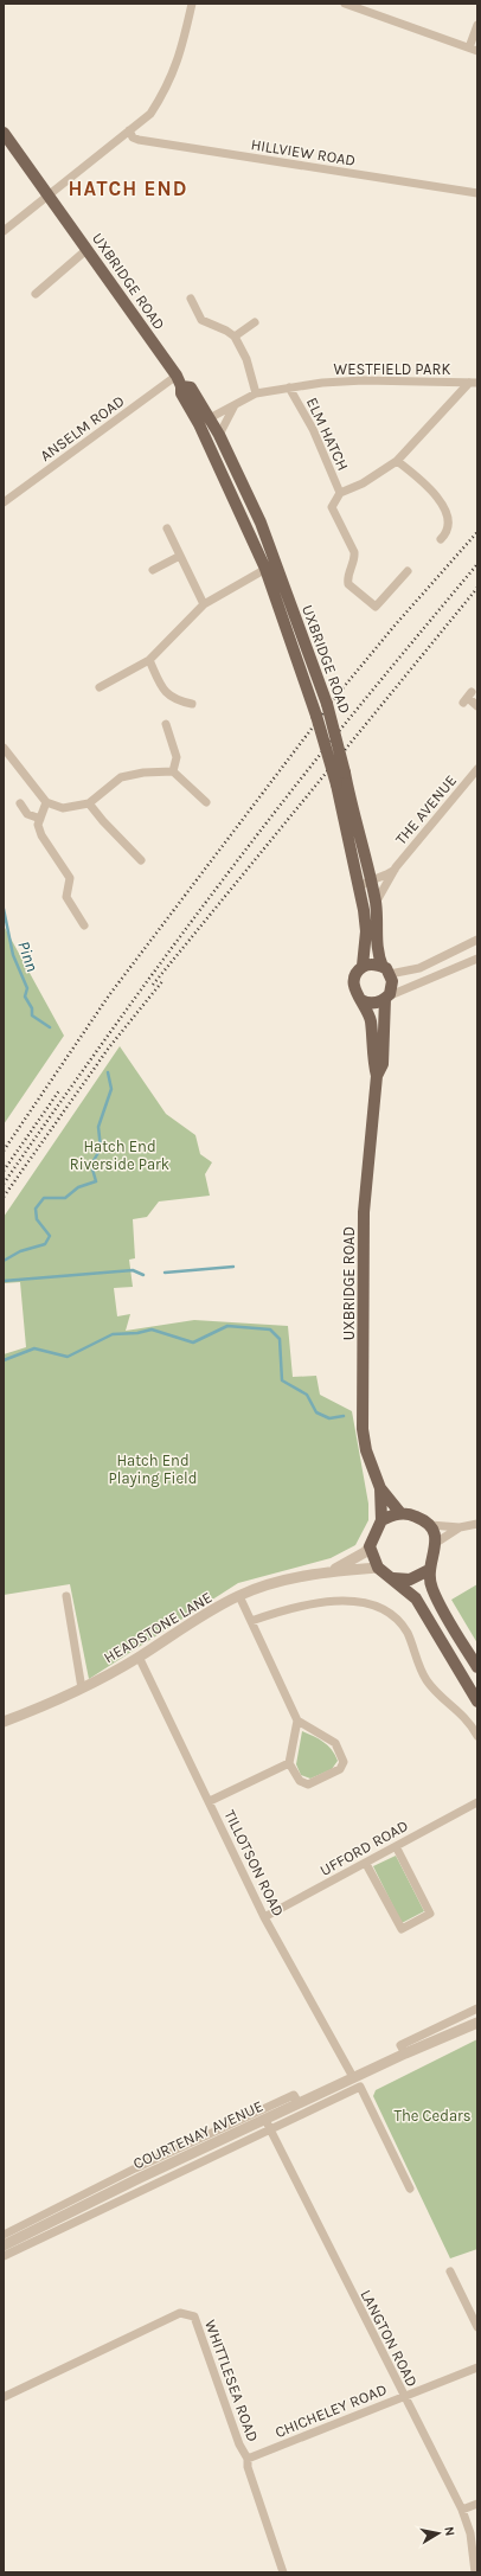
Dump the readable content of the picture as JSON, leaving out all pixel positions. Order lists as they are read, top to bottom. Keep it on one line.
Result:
{"streets":{"main road":["UXBRIDGE ROAD"],"street":["HILLVIEW ROAD","WESTFIELD PARK","ANSELM ROAD","ELM HATCH","THE AVENUE","HEADSTONE LANE","UFFORD ROAD","TILLOTSON ROAD","COURTENAY AVENUE","LANGTON ROAD","WHITTLESEA ROAD","CHICHELEY ROAD"]},"crossings":[["UXBRIDGE ROAD","WESTFIELD PARK"],["UXBRIDGE ROAD","ANSELM ROAD"],["UXBRIDGE ROAD","THE AVENUE"],["UXBRIDGE ROAD","HEADSTONE LANE"],["WESTFIELD PARK","ELM HATCH"],["HEADSTONE LANE","TILLOTSON ROAD"],["UFFORD ROAD","TILLOTSON ROAD"],["TILLOTSON ROAD","COURTENAY AVENUE"],["COURTENAY AVENUE","LANGTON ROAD"],["LANGTON ROAD","CHICHELEY ROAD"],["WHITTLESEA ROAD","CHICHELEY ROAD"]],"districts":["HATCH END"],"water":["Pinn"],"parks":["Hatch End Riverside Park","Hatch End Playing Field","The Cedars"],"north":"right"}
